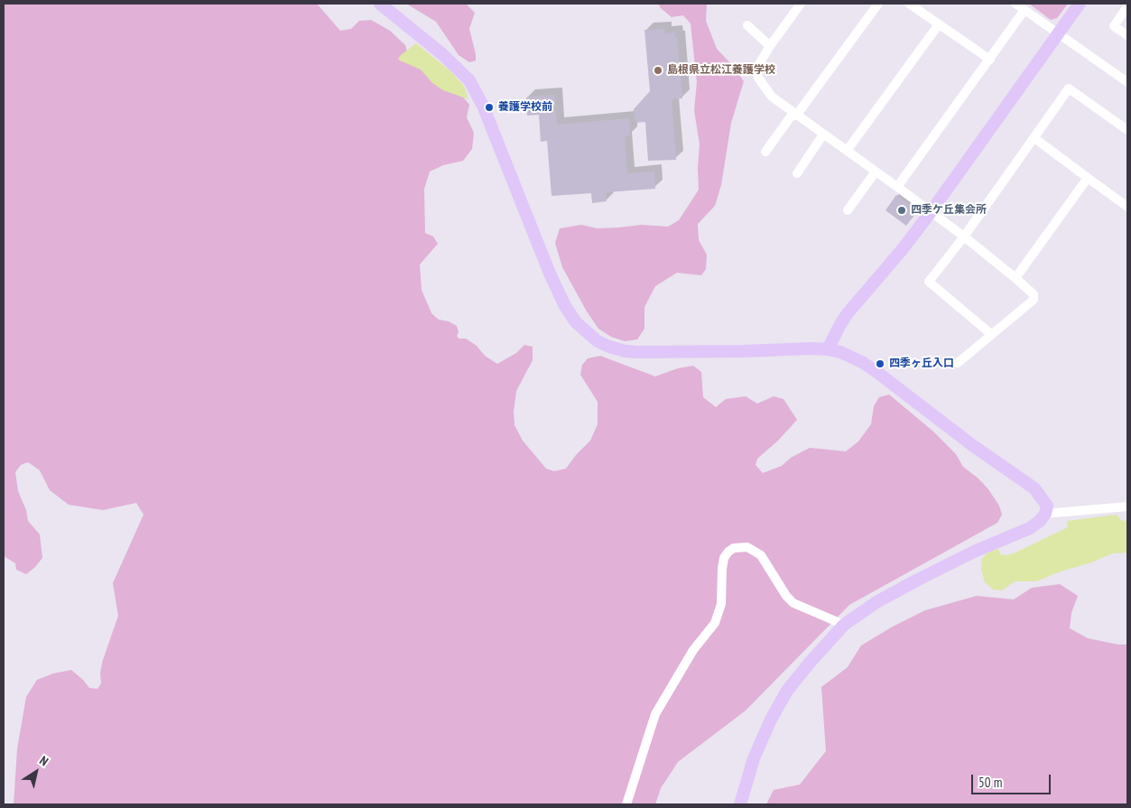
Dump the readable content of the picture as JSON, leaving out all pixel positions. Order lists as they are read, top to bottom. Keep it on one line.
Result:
{"places":["島根県立松江養護学校","養護学校前","四季ケ丘集会所","四季ヶ丘入口"],"scale_bar":"50 m","north":"top right"}
